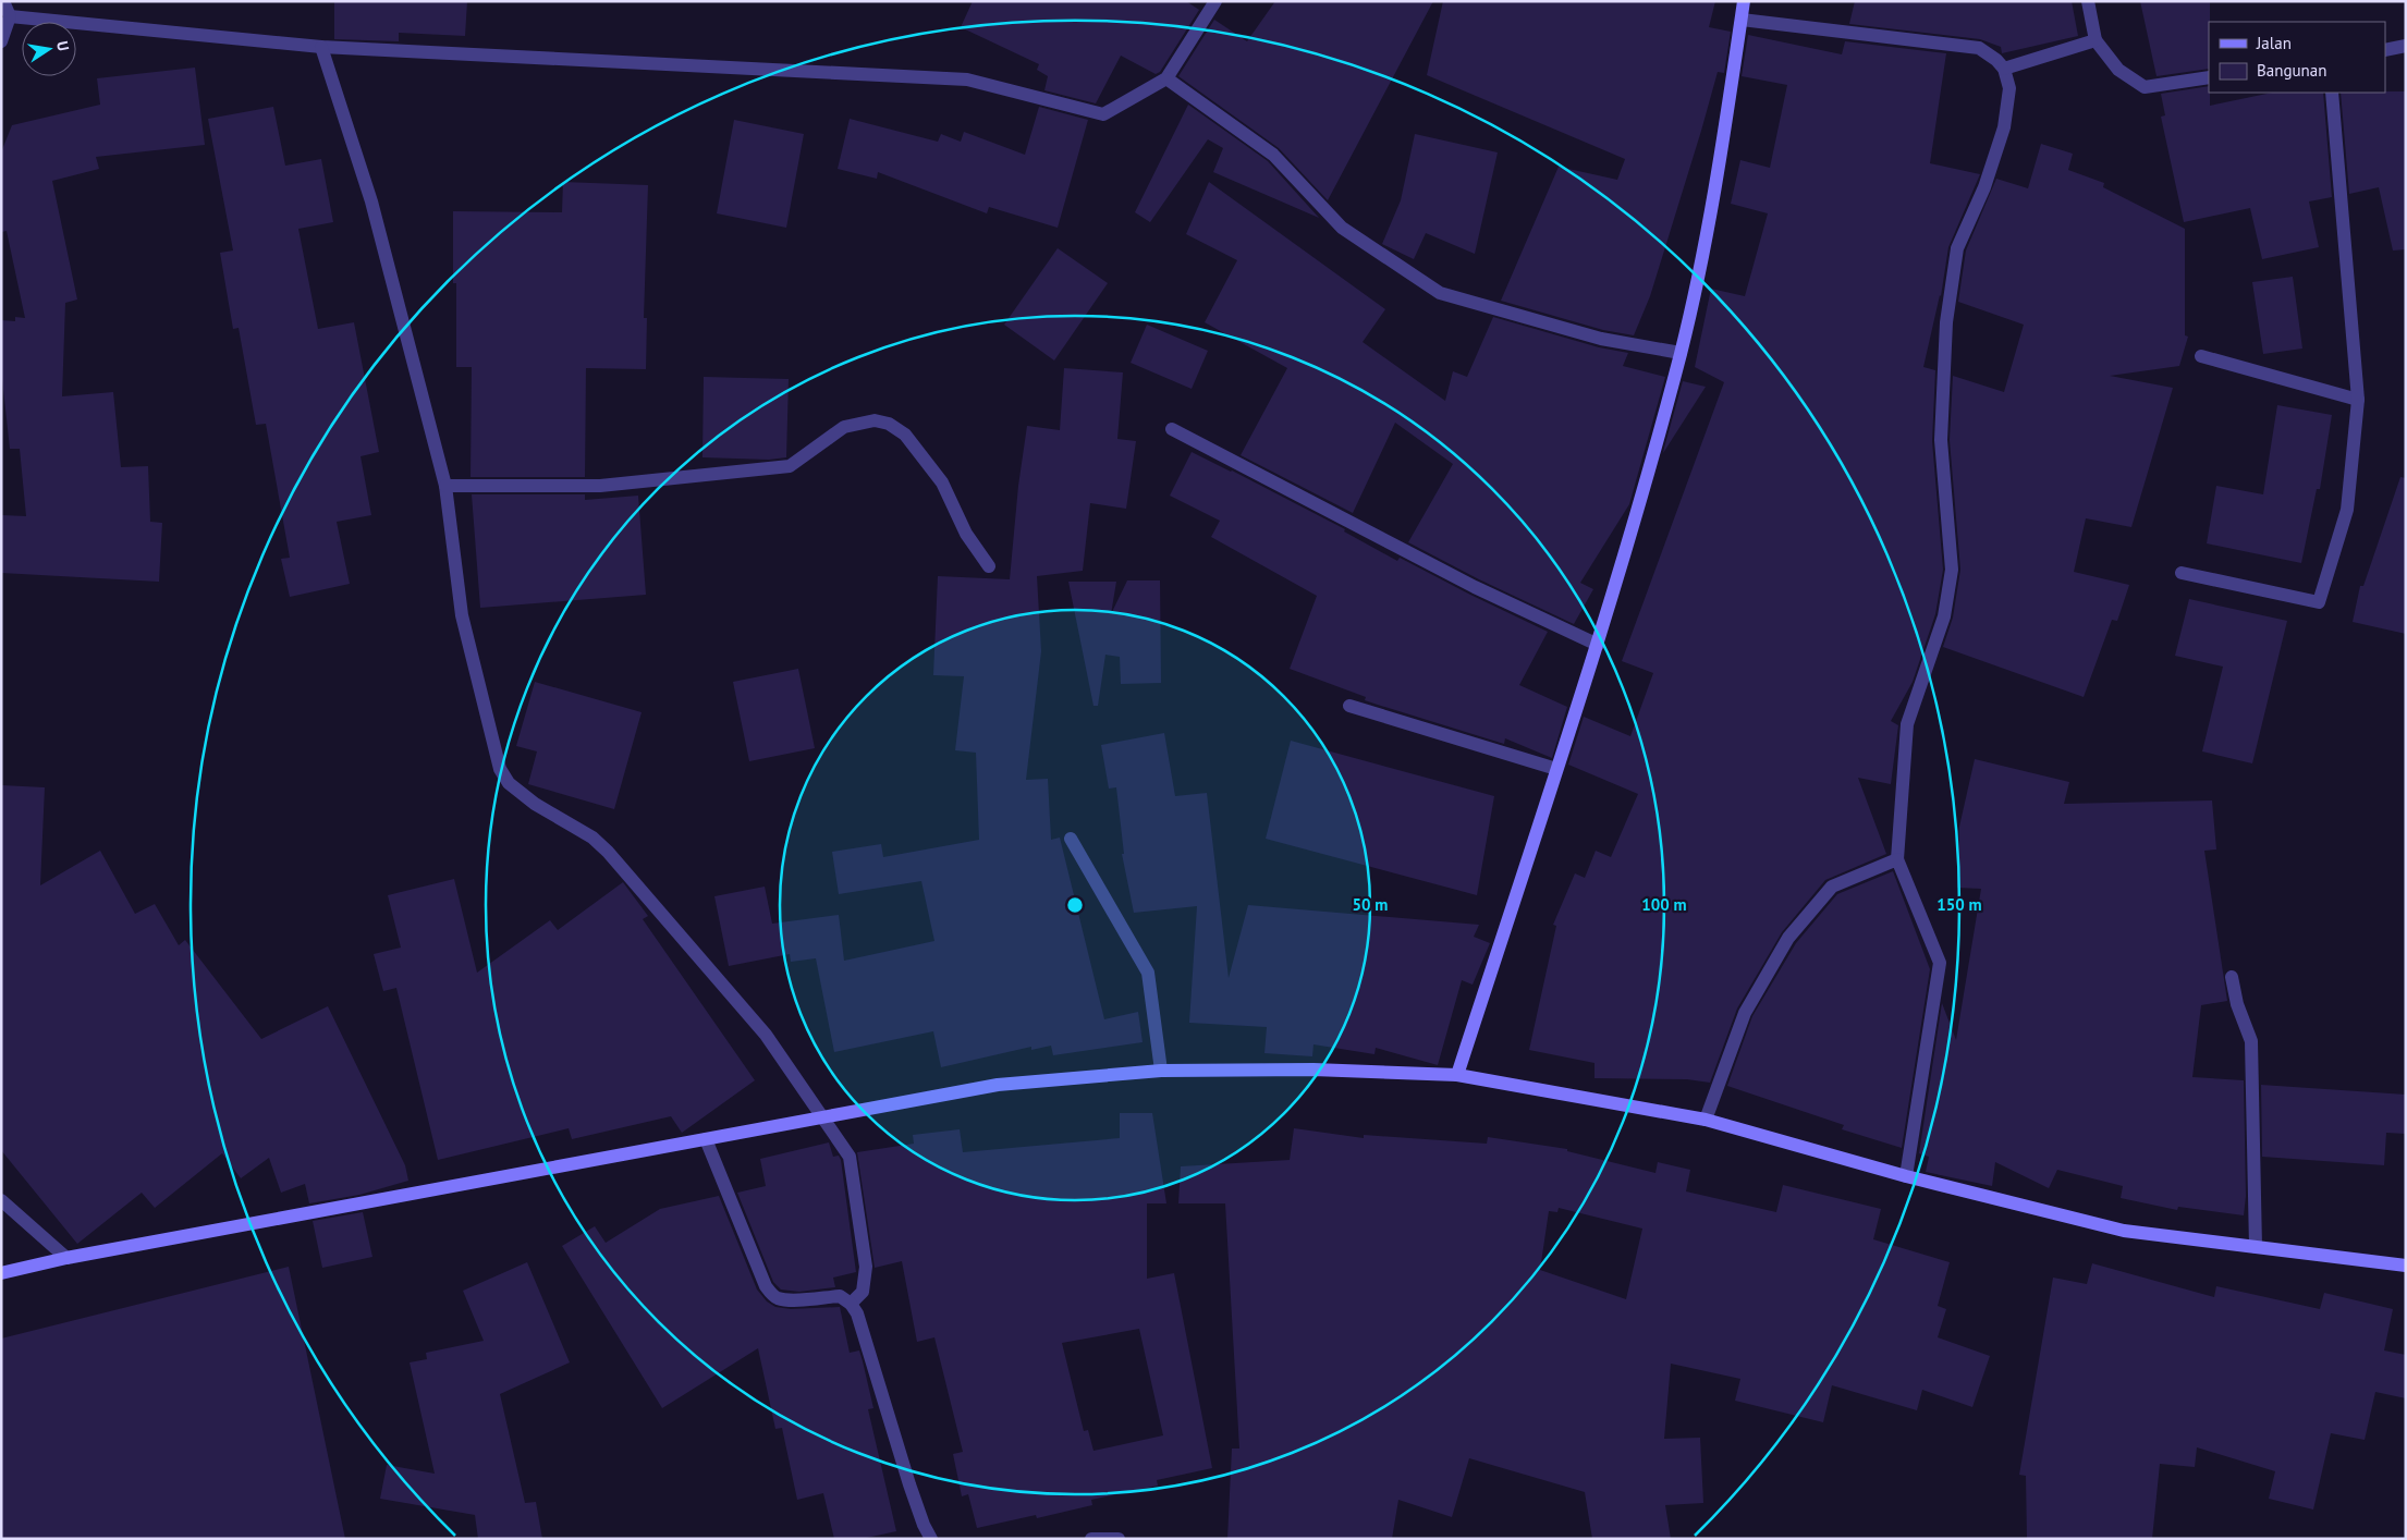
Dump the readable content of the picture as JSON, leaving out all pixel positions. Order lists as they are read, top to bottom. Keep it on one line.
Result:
{"legend":["Jalan","Bangunan"],"north":"right","rings":["50 m","100 m","150 m"]}
